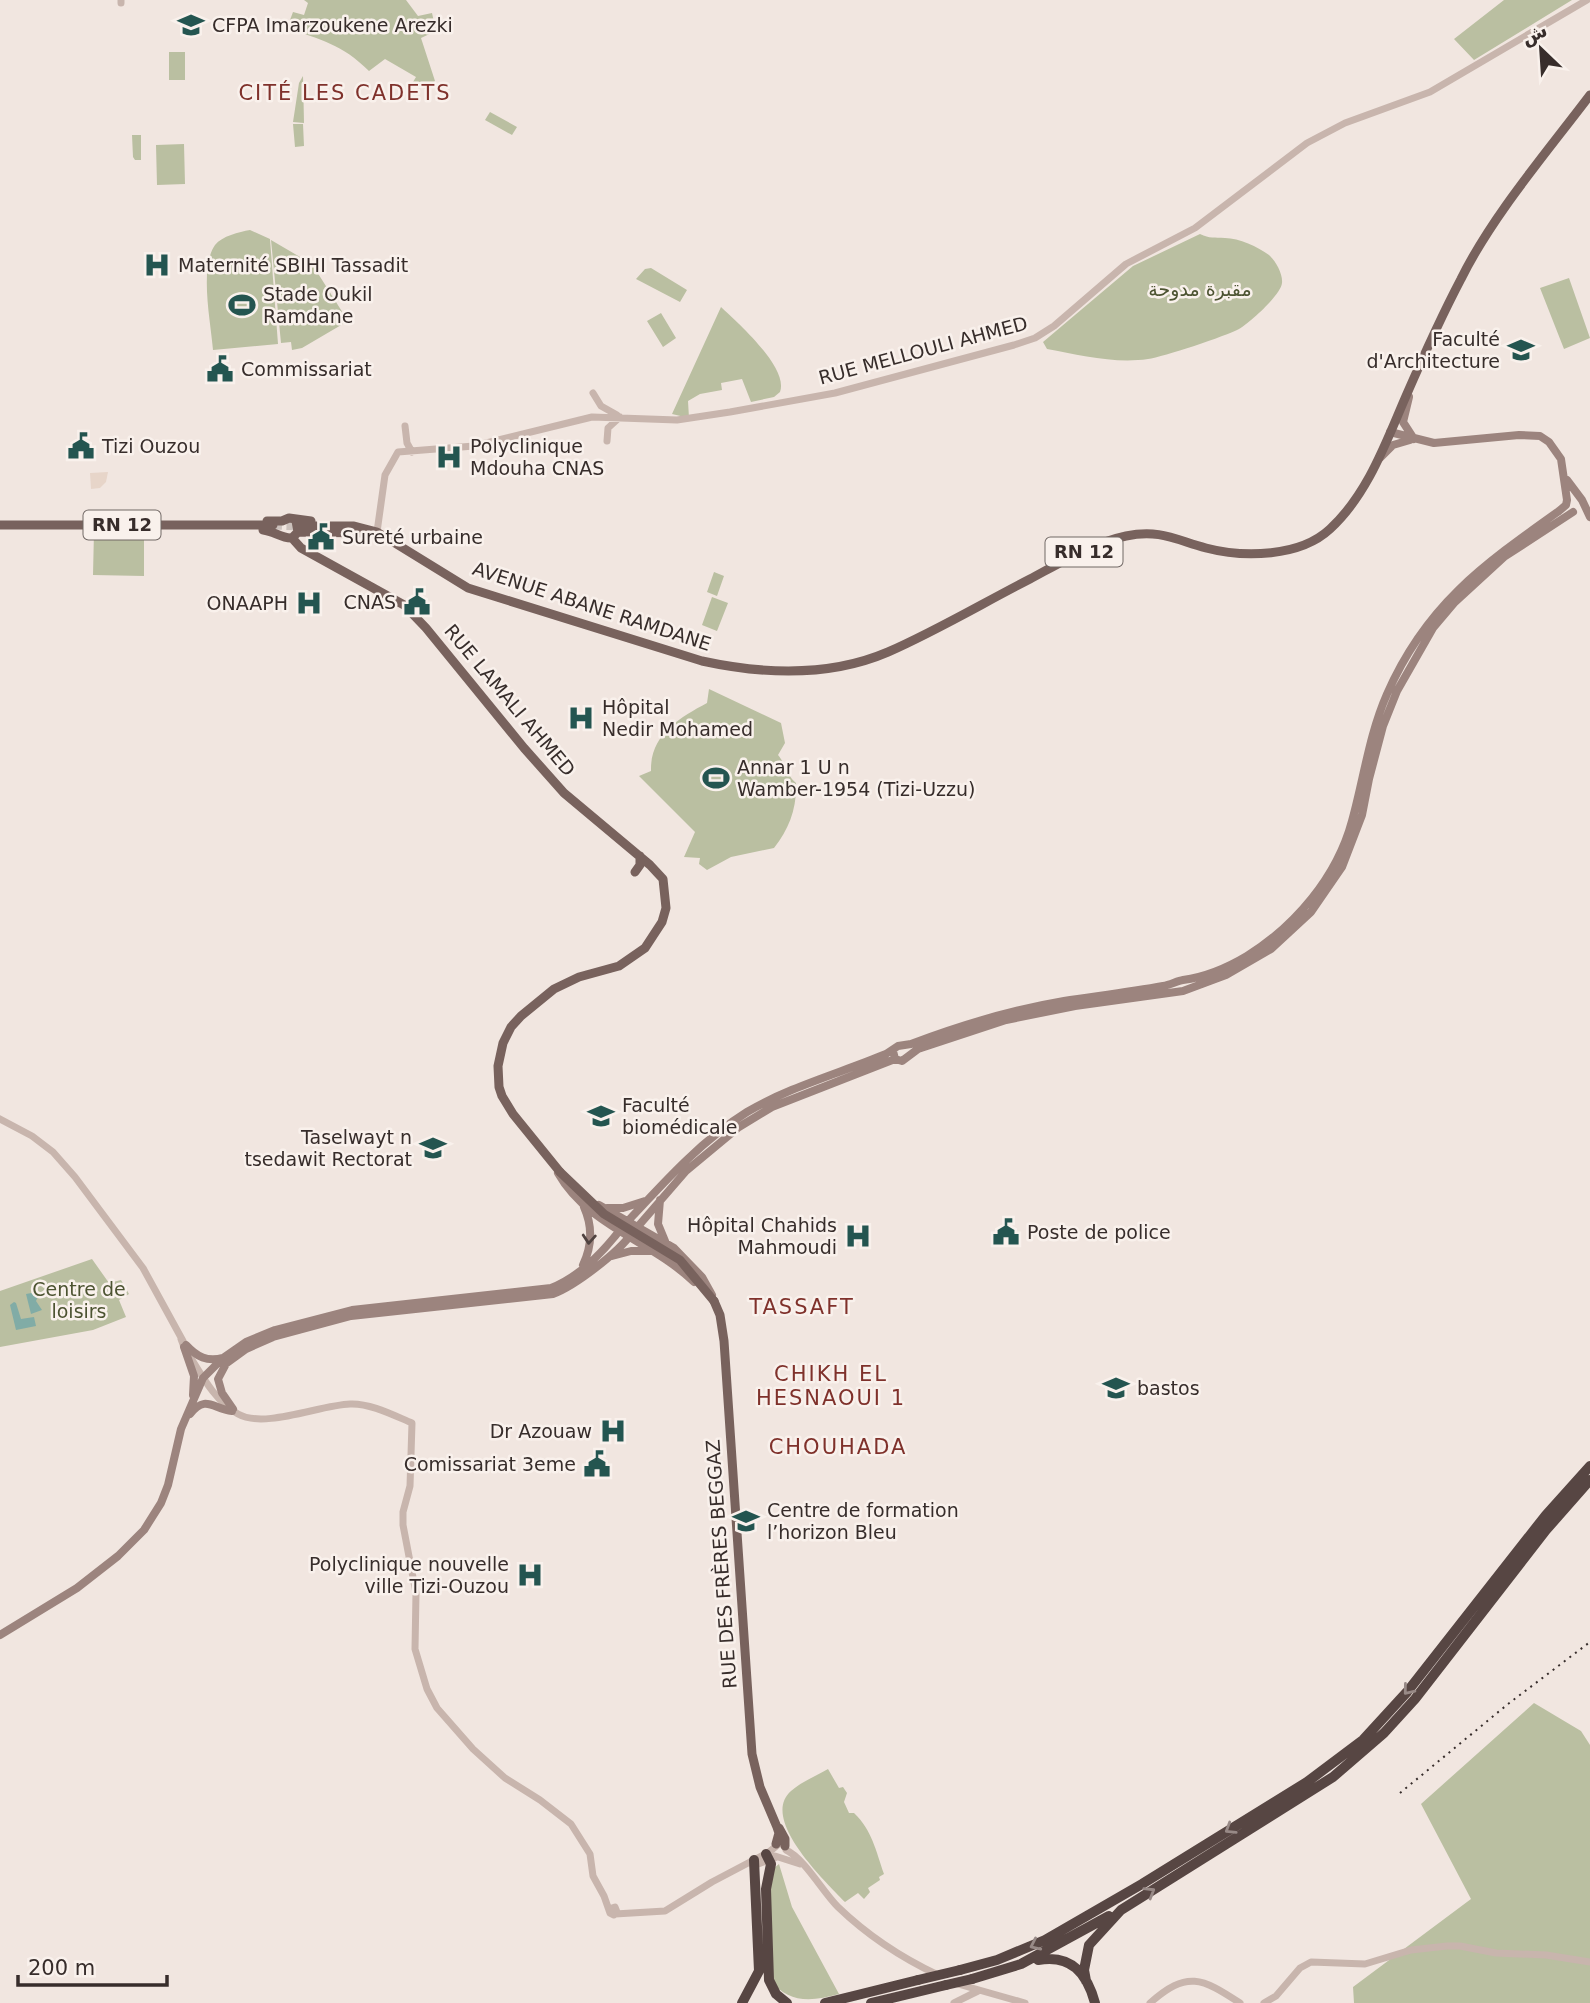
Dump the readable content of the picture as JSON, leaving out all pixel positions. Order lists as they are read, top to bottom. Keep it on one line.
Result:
{"streets":{"main road":["RN 12","AVENUE ABANE RAMDANE","RUE LAMALI AHMED","RUE DES FRÈRES BEGGAZ"],"street":["RUE MELLOULI AHMED"]},"crossings":[["RUE MELLOULI AHMED","AVENUE ABANE RAMDANE"],["RN 12","AVENUE ABANE RAMDANE"]],"districts":["CITÉ LES CADETS","TASSAFT","CHIKH EL HESNAOUI 1","CHOUHADA"],"parks":["مقبرة مدوحة","Centre de loisirs"],"places":{"school or university":["CFPA Imarzoukene Arezki","Faculté d'Architecture","Faculté biomédicale","Taselwayt n tsedawit Rectorat","bastos","Centre de formation l’horizon Bleu"],"hospital":["Maternité SBIHI Tassadit","Polyclinique Mdouha CNAS","ONAAPH","Hôpital Nedir Mohamed","Hôpital Chahids Mahmoudi","Dr Azouaw","Polyclinique nouvelle ville Tizi-Ouzou"],"sports":["Stade Oukil Ramdane","Annar 1 U n Wamber-1954 (Tizi-Uzzu)"],"public building":["Commissariat","Tizi Ouzou","Sureté urbaine","CNAS","Poste de police","Comissariat 3eme"]},"scale_bar":"200 m","north":"top left"}
